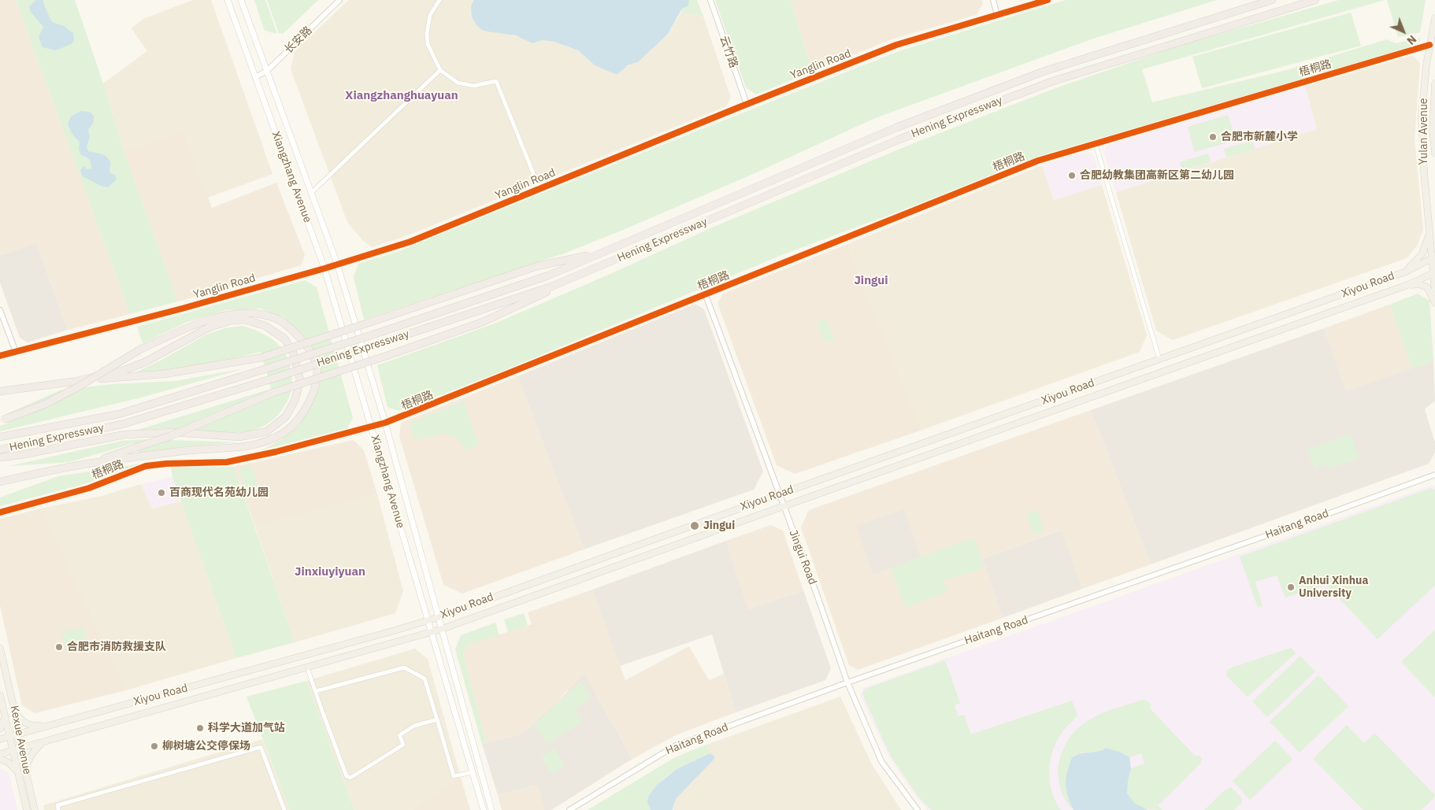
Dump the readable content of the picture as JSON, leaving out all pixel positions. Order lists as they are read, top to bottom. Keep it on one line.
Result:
{"streets":{"highway":["Hening Expressway"],"main road":["Yulan Avenue","Xiangzhang Avenue","Xiyou Road","Kexue Avenue"],"street":["长安路","云竹路","Yanglin Road","梧桐路","Haitang Road","Jingui Road"]},"crossings":[["长安路","Xiangzhang Avenue"],["云竹路","Yanglin Road"],["Yanglin Road","Xiangzhang Avenue"],["梧桐路","Yulan Avenue"],["梧桐路","Xiangzhang Avenue"],["梧桐路","Jingui Road"],["Yulan Avenue","Xiyou Road"],["Xiangzhang Avenue","Xiyou Road"],["Xiyou Road","Jingui Road"],["Xiyou Road","Kexue Avenue"],["Haitang Road","Jingui Road"]],"districts":["Xiangzhanghuayuan","Jingui","Jinxiuyiyuan"],"places":["合肥市新麓小学","合肥幼教集团高新区第二幼儿园","百商现代名苑幼儿园","Jingui","Anhui Xinhua University","合肥市消防救援支队","科学大道加气站","柳树塘公交停保场"],"north":"bottom right"}
